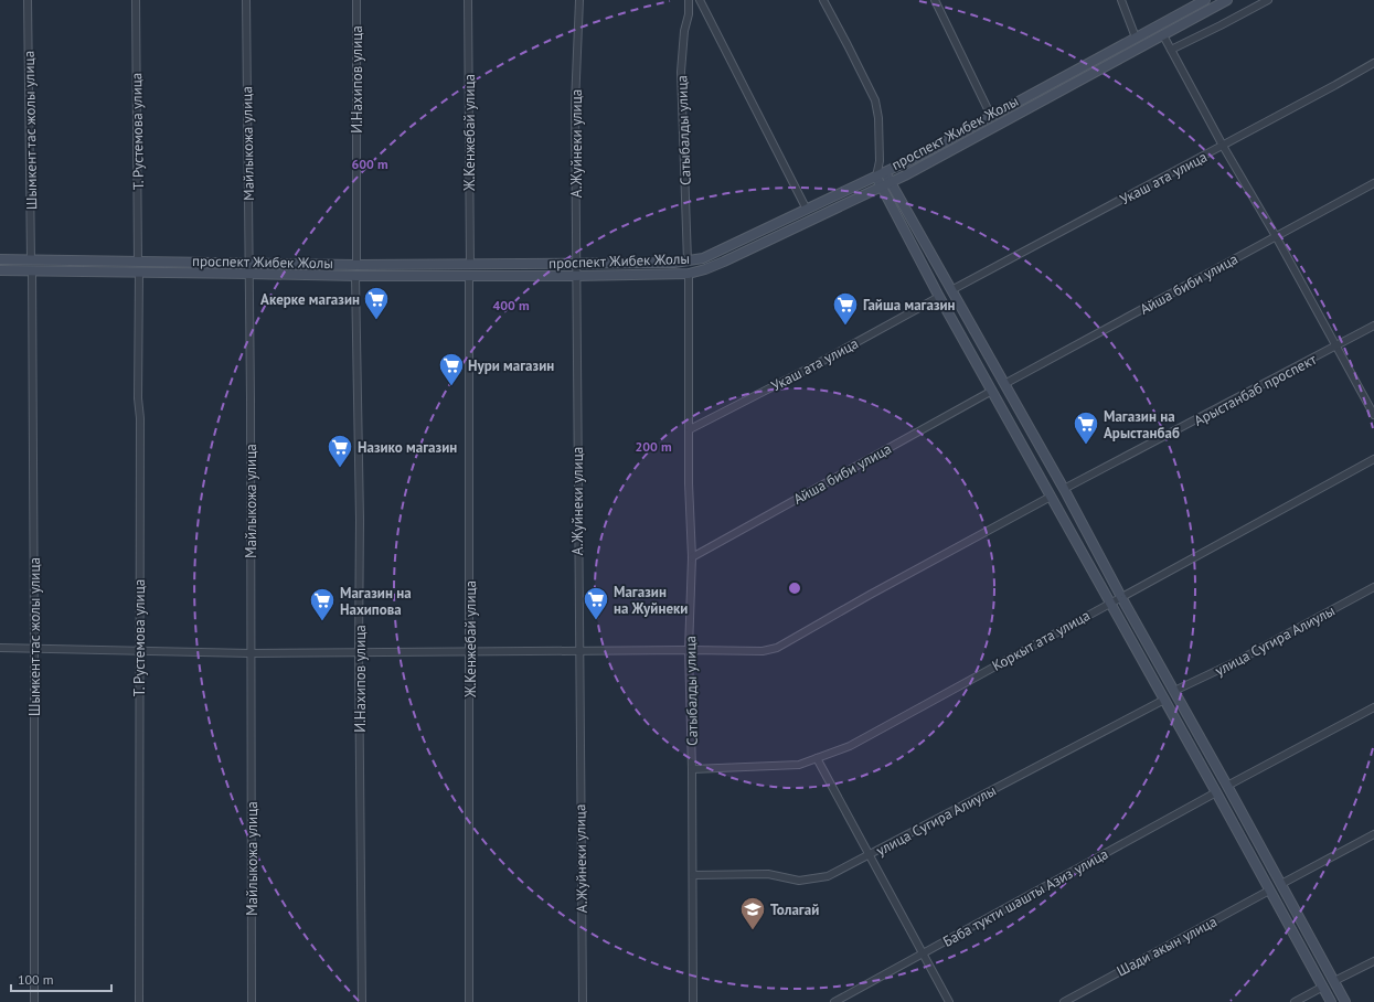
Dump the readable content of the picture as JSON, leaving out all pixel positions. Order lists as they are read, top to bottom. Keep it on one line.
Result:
{"streets":{"street":["И.Нахипов улица","Шымкент тас жолы улица","Сатыбалды улица","Т. Рустемова улица","Ж.Кенжебай улица","проспект Жибек Жолы","Майлыкожа улица","А.Жуйнеки улица","Укаш ата улица","Айша биби улица","Арыстанбаб проспект","Коркыт ата улица","улица Сугира Алиулы","Баба тукти шашты Азиз улица","Шади акын улица"]},"crossings":[["И.Нахипов улица","проспект Жибек Жолы"],["Шымкент тас жолы улица","проспект Жибек Жолы"],["Сатыбалды улица","проспект Жибек Жолы"],["Сатыбалды улица","Укаш ата улица"],["Сатыбалды улица","Айша биби улица"],["Сатыбалды улица","Коркыт ата улица"],["Сатыбалды улица","улица Сугира Алиулы"],["Т. Рустемова улица","проспект Жибек Жолы"],["Ж.Кенжебай улица","проспект Жибек Жолы"],["проспект Жибек Жолы","Майлыкожа улица"],["проспект Жибек Жолы","А.Жуйнеки улица"]],"places":{"supermarket":["Акерке магазин","Гайша магазин","Нури магазин","Магазин на Арыстанбаб","Назико магазин","Магазин на Жуйнеки","Магазин на Нахипова"],"school or university":["Толагай"]},"scale_bar":"100 m","rings":["600 m","400 m","200 m"]}
